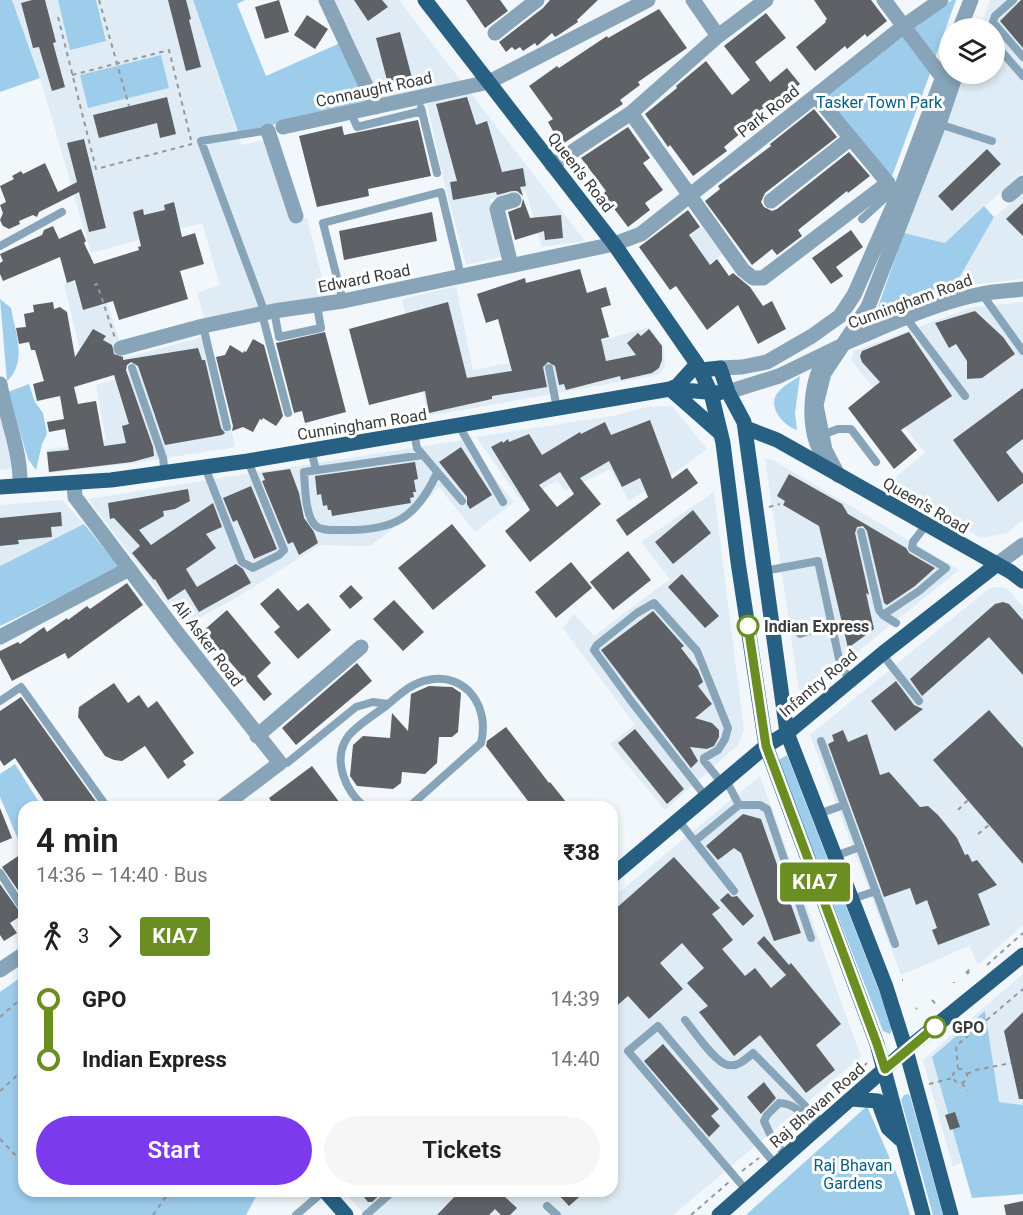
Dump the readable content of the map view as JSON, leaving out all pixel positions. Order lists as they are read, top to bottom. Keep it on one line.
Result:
{"streets":{"main road":["Queen's Road","Cunningham Road","Infantry Road","Raj Bhavan Road"],"street":["Connaught Road","Park Road","Edward Road","Ali Asker Road"]},"crossings":[["Connaught Road","Queen's Road"],["Park Road","Queen's Road"],["Park Road","Edward Road"],["Queen's Road","Edward Road"],["Queen's Road","Cunningham Road"],["Queen's Road","Infantry Road"],["Queen's Road","Raj Bhavan Road"],["Cunningham Road","Ali Asker Road"]],"parks":["Tasker Town Park","Raj Bhavan Gardens"],"places":["Indian Express","GPO"],"lines":["bus line KIA7"],"page":{"on_map":"KIA7","heading":["4 min","14:36 – 14:40 · Bus","₹38"],"legs":["3","KIA7"],"list":[{"name":"GPO","value":"14:39"},{"name":"Indian Express","value":"14:40"}],"buttons":["Start","Tickets"]}}
